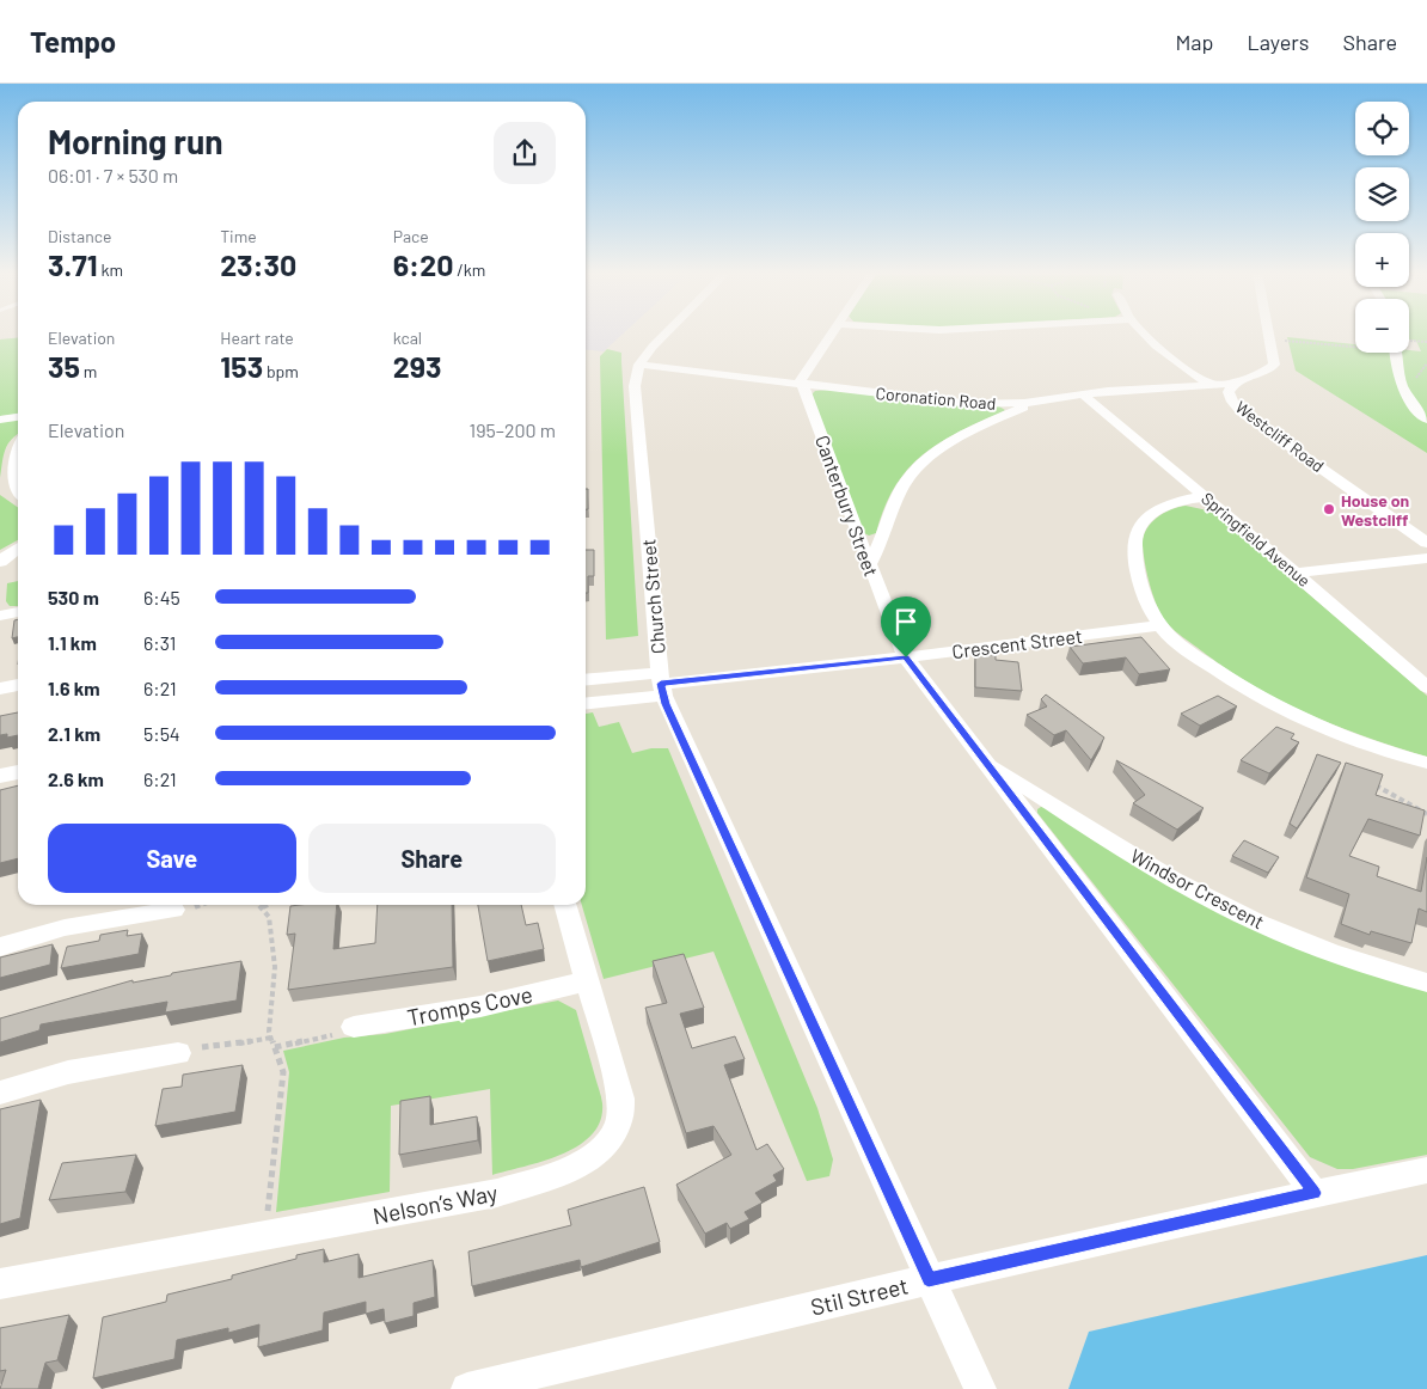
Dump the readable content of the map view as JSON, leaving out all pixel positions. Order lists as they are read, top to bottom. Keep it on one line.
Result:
{"streets":{"street":["Coronation Road","Westcliff Road","Canterbury Street","Springfield Avenue","Church Street","Crescent Street","Windsor Crescent","Tromps Cove","Nelson’s Way","Stil Street"]},"crossings":[["Coronation Road","Westcliff Road"],["Coronation Road","Canterbury Street"],["Coronation Road","Springfield Avenue"],["Coronation Road","Church Street"],["Canterbury Street","Crescent Street"],["Canterbury Street","Windsor Crescent"],["Canterbury Street","Stil Street"],["Church Street","Crescent Street"],["Church Street","Stil Street"],["Tromps Cove","Nelson’s Way"]],"places":["House on Westcliff"],"page":{"header":"Tempo","nav":["Map","Layers","Share"],"map_buttons":["+","−"],"heading":["Morning run","06:01 · 7 × 530 m"],"stats":[["Distance","3.71 km"],["Time","23:30"],["Pace","6:20 /km"],["Elevation","35 m"],["Heart rate","153 bpm"],["kcal","293"]],"chart":["Elevation","195–200 m"],"list":[{"name":"530 m","note":"6:45"},{"name":"1.1 km","note":"6:31"},{"name":"1.6 km","note":"6:21"},{"name":"2.1 km","note":"5:54"},{"name":"2.6 km","note":"6:21"}],"buttons":["Save","Share"]}}
